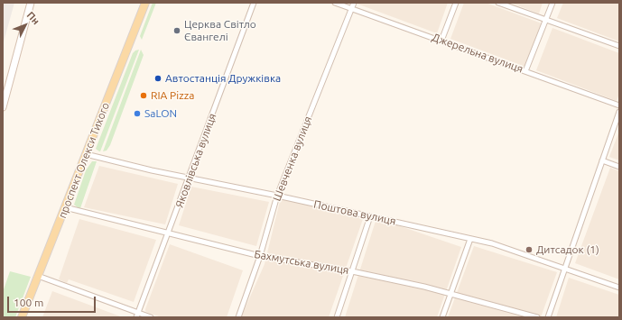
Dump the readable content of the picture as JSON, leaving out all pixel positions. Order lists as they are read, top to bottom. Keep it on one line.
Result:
{"streets":{"main road":["проспект Олекси Тихого"],"street":["Джерельна вулиця","Шевченка вулиця","Яковлівська вулиця","Поштова вулиця","Бахмутська вулиця"]},"crossings":[["Джерельна вулиця","Шевченка вулиця"],["Шевченка вулиця","Поштова вулиця"],["Шевченка вулиця","Бахмутська вулиця"],["проспект Олекси Тихого","Поштова вулиця"],["проспект Олекси Тихого","Бахмутська вулиця"],["Яковлівська вулиця","Поштова вулиця"],["Яковлівська вулиця","Бахмутська вулиця"]],"places":["Церква Світло Євангелі","Автостанція Дружківка","RIA Pizza","SaLON","Дитсадок (1)"],"scale_bar":"100 m","north":"top right"}
